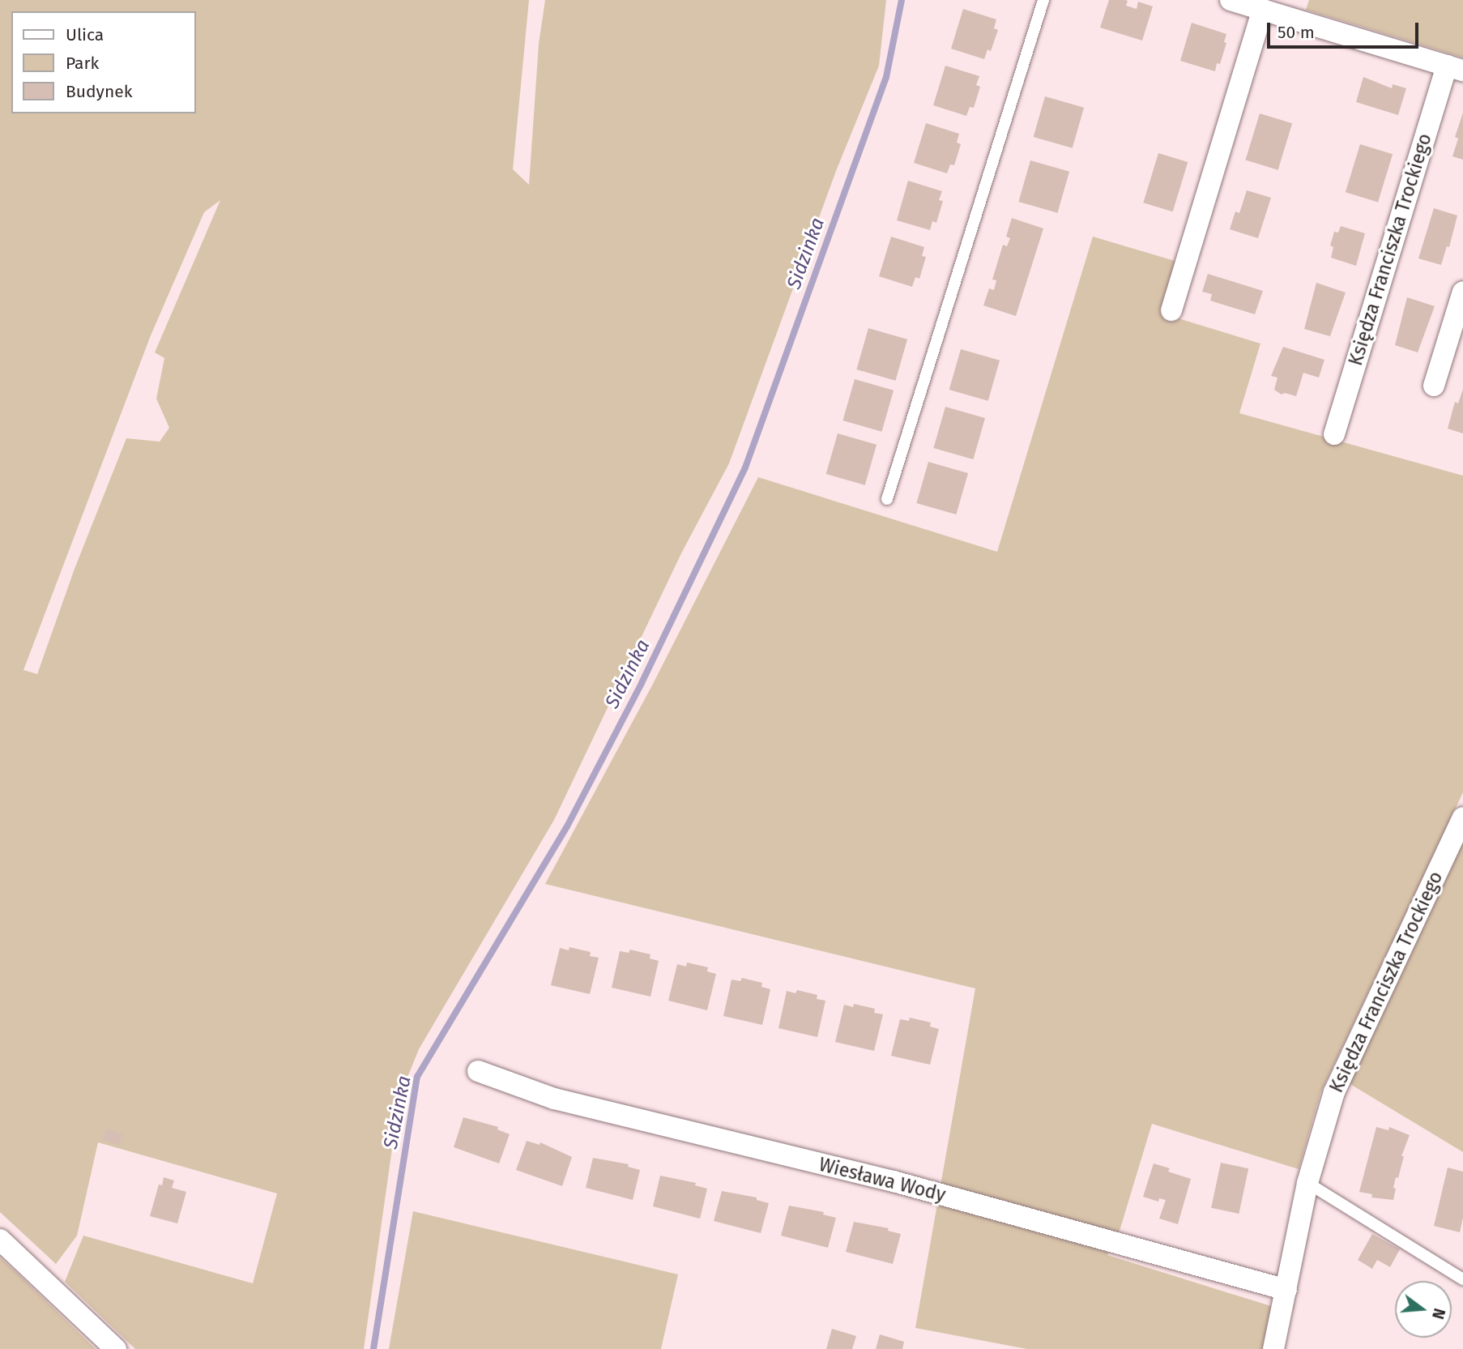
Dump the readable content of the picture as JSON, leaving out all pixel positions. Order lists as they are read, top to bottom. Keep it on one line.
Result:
{"streets":{"street":["Księdza Franciszka Trockiego","Wiesława Wody"]},"crossings":[["Księdza Franciszka Trockiego","Wiesława Wody"]],"water":["Sidzinka"],"legend":["Ulica","Park","Budynek"],"scale_bar":"50 m","north":"right"}
